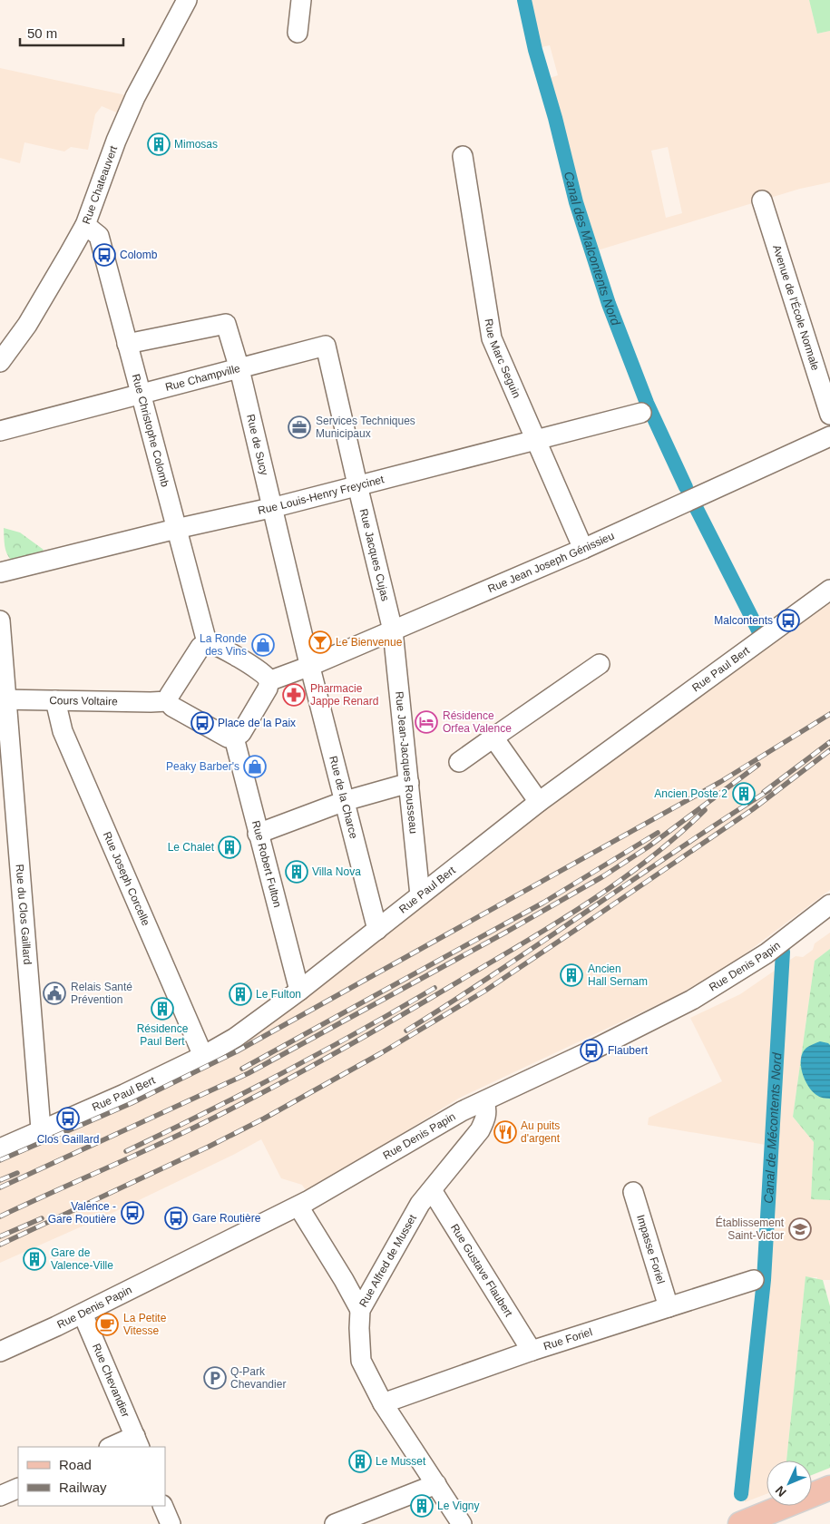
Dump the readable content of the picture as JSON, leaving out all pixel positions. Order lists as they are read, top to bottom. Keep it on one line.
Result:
{"streets":{"street":["Rue Chateauvert","Avenue de l'École Normale","Rue Marc Seguin","Rue Champville","Rue Christophe Colomb","Rue de Sucy","Rue Louis-Henry Freycinet","Rue Jacques Cujas","Rue Jean Joseph Génissieu","Rue Paul Bert","Cours Voltaire","Rue Jean-Jacques Rousseau","Rue de la Charce","Rue Robert Fulton","Rue Joseph Corcelle","Rue du Clos Gaillard","Rue Denis Papin","Impasse Foriel","Rue Alfred de Musset","Rue Gustave Flaubert","Rue Foriel","Rue Chevandier"]},"crossings":[["Rue Chateauvert","Rue Christophe Colomb"],["Rue Marc Seguin","Rue Louis-Henry Freycinet"],["Rue Marc Seguin","Rue Jean Joseph Génissieu"],["Rue Champville","Rue Christophe Colomb"],["Rue Champville","Rue de Sucy"],["Rue Champville","Rue Jacques Cujas"],["Rue Christophe Colomb","Rue de Sucy"],["Rue Christophe Colomb","Rue Louis-Henry Freycinet"],["Rue Christophe Colomb","Rue Jean Joseph Génissieu"],["Rue Christophe Colomb","Cours Voltaire"],["Rue Christophe Colomb","Rue Robert Fulton"],["Rue de Sucy","Rue Louis-Henry Freycinet"],["Rue de Sucy","Rue Jean Joseph Génissieu"],["Rue de Sucy","Rue de la Charce"],["Rue Louis-Henry Freycinet","Rue Jacques Cujas"],["Rue Jacques Cujas","Rue Jean Joseph Génissieu"],["Rue Jacques Cujas","Rue Jean-Jacques Rousseau"],["Rue Jean Joseph Génissieu","Cours Voltaire"],["Rue Jean Joseph Génissieu","Rue Jean-Jacques Rousseau"],["Rue Jean Joseph Génissieu","Rue de la Charce"],["Rue Jean Joseph Génissieu","Rue Robert Fulton"],["Rue Paul Bert","Rue Jean-Jacques Rousseau"],["Rue Paul Bert","Rue de la Charce"],["Rue Paul Bert","Rue Robert Fulton"],["Rue Paul Bert","Rue Joseph Corcelle"],["Rue Paul Bert","Rue du Clos Gaillard"],["Cours Voltaire","Rue Robert Fulton"],["Cours Voltaire","Rue Joseph Corcelle"],["Cours Voltaire","Rue du Clos Gaillard"],["Rue Denis Papin","Rue Alfred de Musset"],["Rue Denis Papin","Rue Chevandier"],["Impasse Foriel","Rue Foriel"],["Rue Alfred de Musset","Rue Gustave Flaubert"],["Rue Alfred de Musset","Rue Foriel"],["Rue Gustave Flaubert","Rue Foriel"]],"water":["Canal des Malcontents Nord","Canal de Mécontents Nord"],"places":{"building":["Mimosas","Ancien Poste 2","Le Chalet","Villa Nova","Ancien Hall Sernam","Le Fulton","Résidence Paul Bert","Gare de Valence-Ville","Le Musset","Le Vigny"],"bus stop":["Colomb","Malcontents","Place de la Paix","Flaubert","Clos Gaillard","Valence - Gare Routière","Gare Routière"],"office":["Services Techniques Municipaux"],"bar":["Le Bienvenue"],"shop":["La Ronde des Vins","Peaky Barber's"],"pharmacy":["Pharmacie Jappe Renard"],"hotel":["Résidence Orfea Valence"],"public building":["Relais Santé Prévention"],"restaurant":["Au puits d'argent"],"school or university":["Établissement Saint-Victor"],"cafe":["La Petite Vitesse"],"parking":["Q-Park Chevandier"]},"legend":["Road","Railway"],"scale_bar":"50 m","north":"bottom left"}
